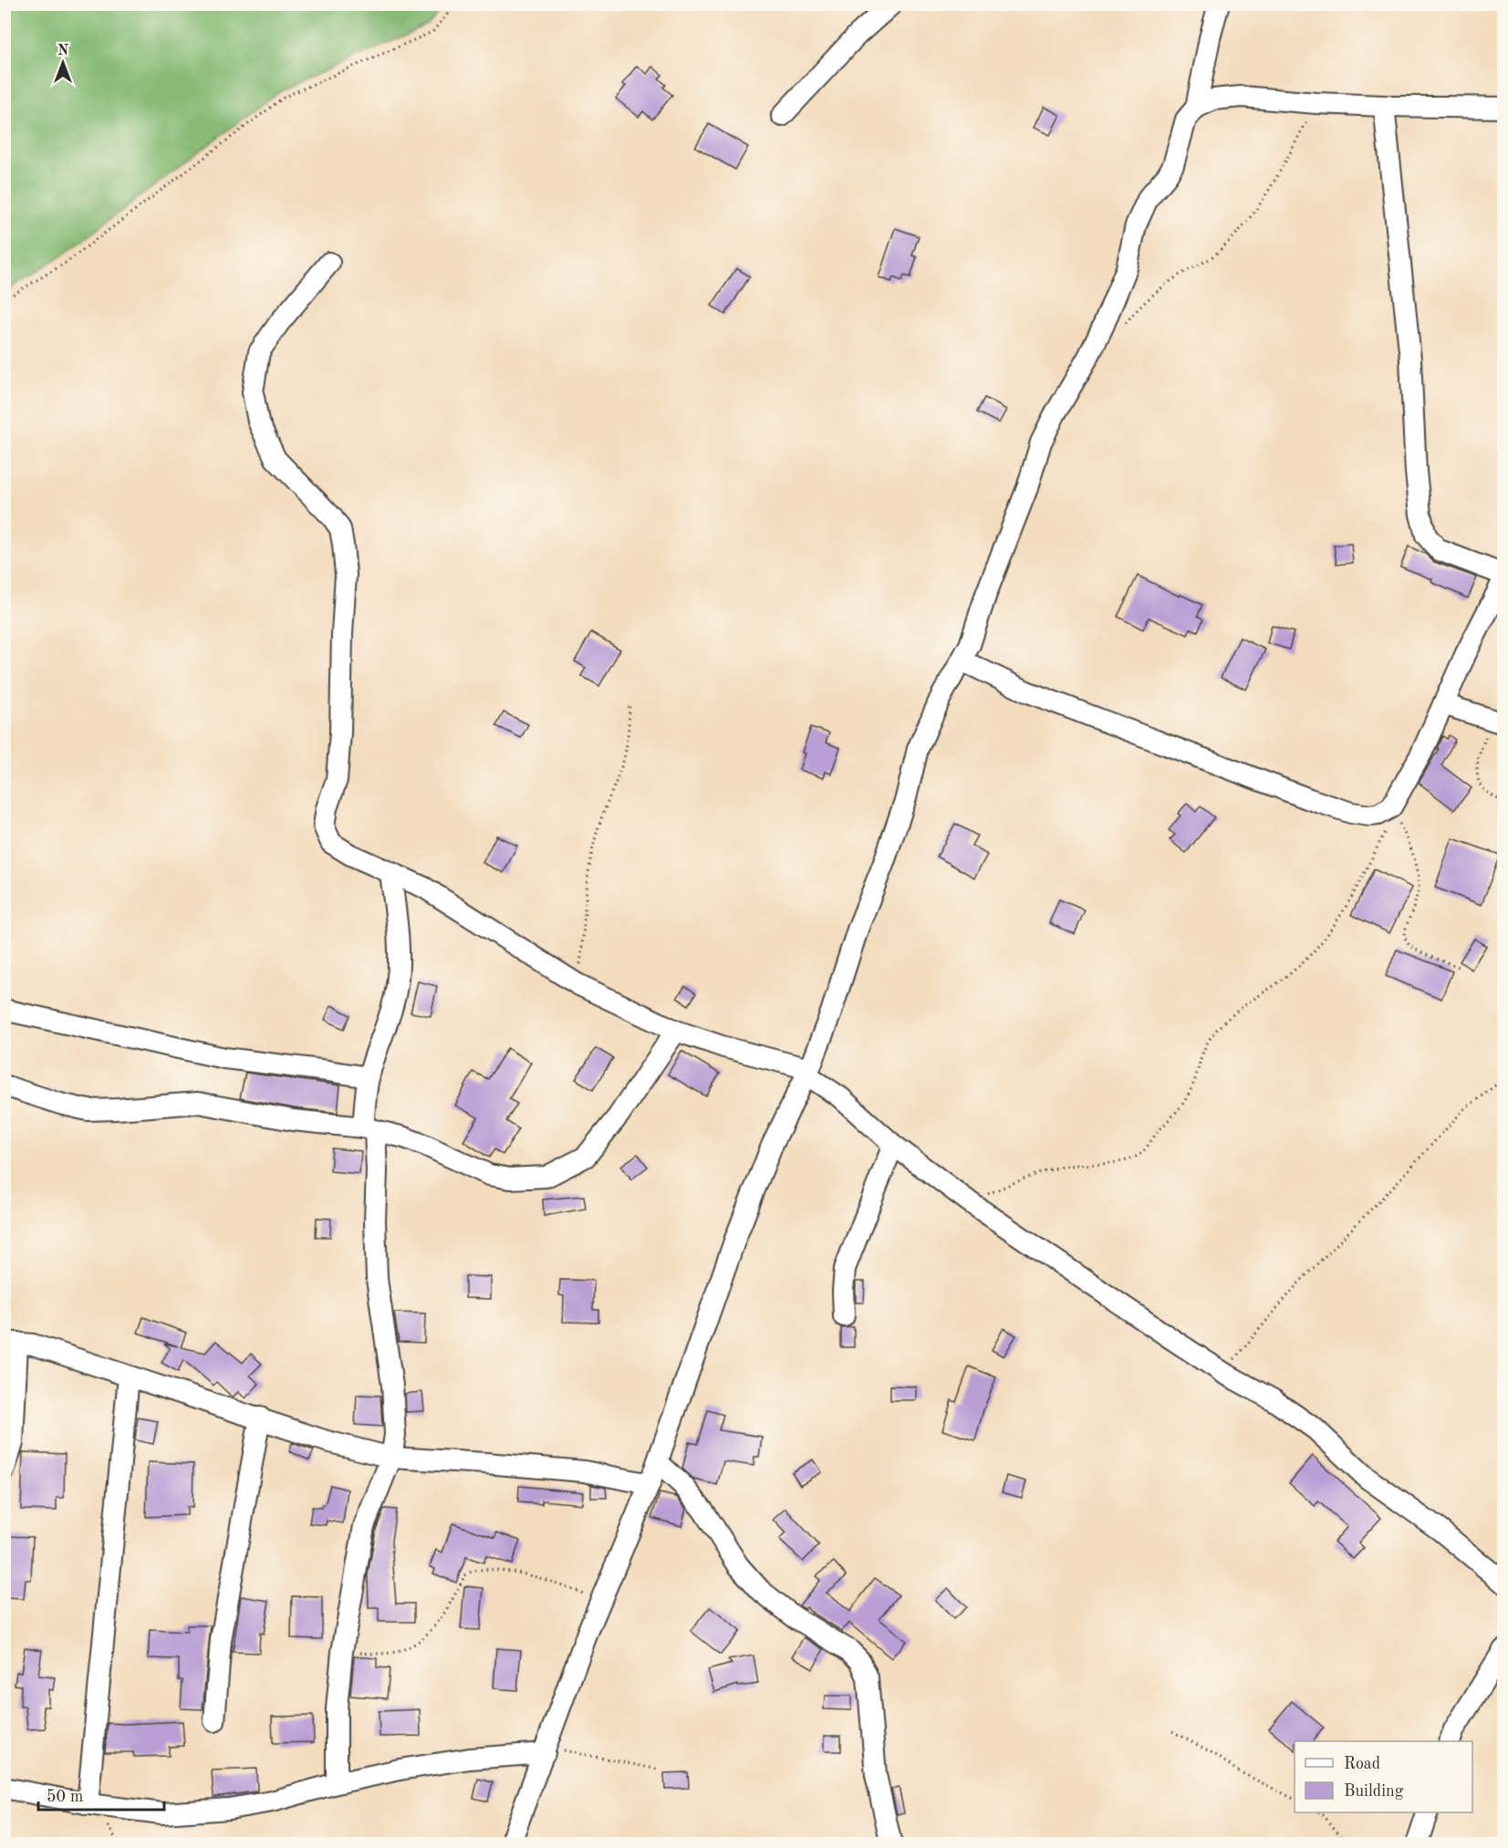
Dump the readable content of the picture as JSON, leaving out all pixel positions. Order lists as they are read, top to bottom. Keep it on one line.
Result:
{"legend":["Road","Building"],"scale_bar":"50 m","north":"top"}
